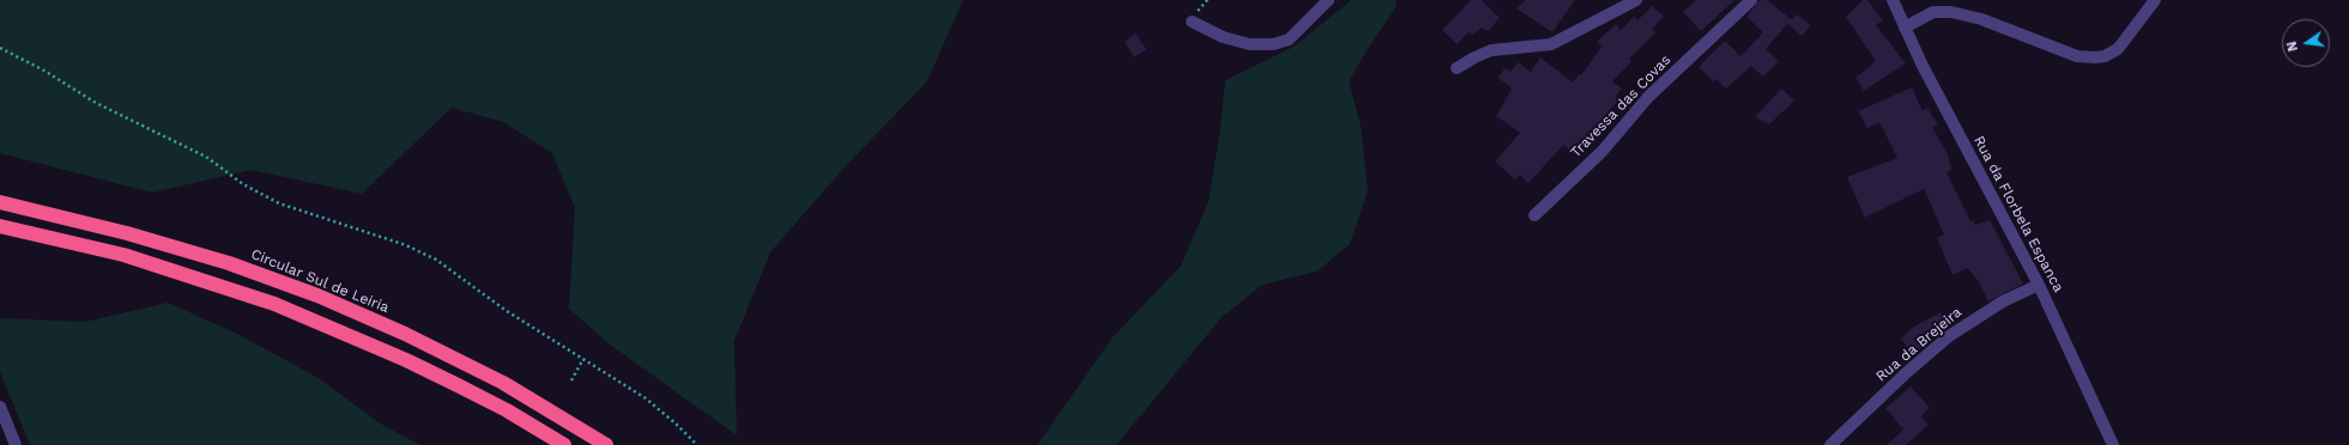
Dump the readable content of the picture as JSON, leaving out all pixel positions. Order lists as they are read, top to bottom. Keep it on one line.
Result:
{"streets":{"highway":["Circular Sul de Leiria"],"street":["Travessa das Covas","Rua da Florbela Espanca","Rua da Brejeira"]},"crossings":[["Rua da Florbela Espanca","Rua da Brejeira"]],"north":"left"}
